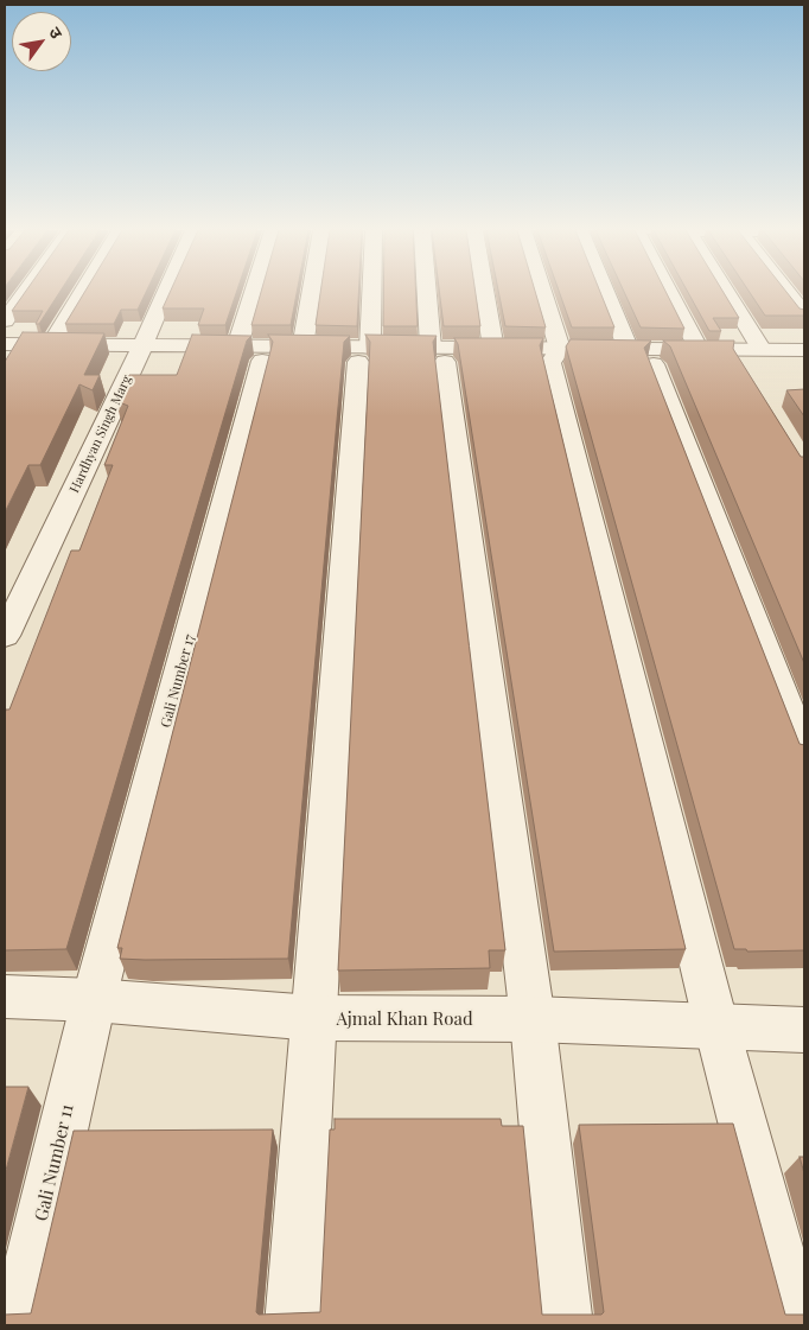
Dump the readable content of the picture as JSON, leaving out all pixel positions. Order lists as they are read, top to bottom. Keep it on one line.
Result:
{"streets":{"street":["Hardhyan Singh Marg","Gali Number 17","Ajmal Khan Road","Gali Number 11"]},"crossings":[["Gali Number 17","Ajmal Khan Road"],["Gali Number 17","Gali Number 11"],["Ajmal Khan Road","Gali Number 11"]],"north":"top right"}
